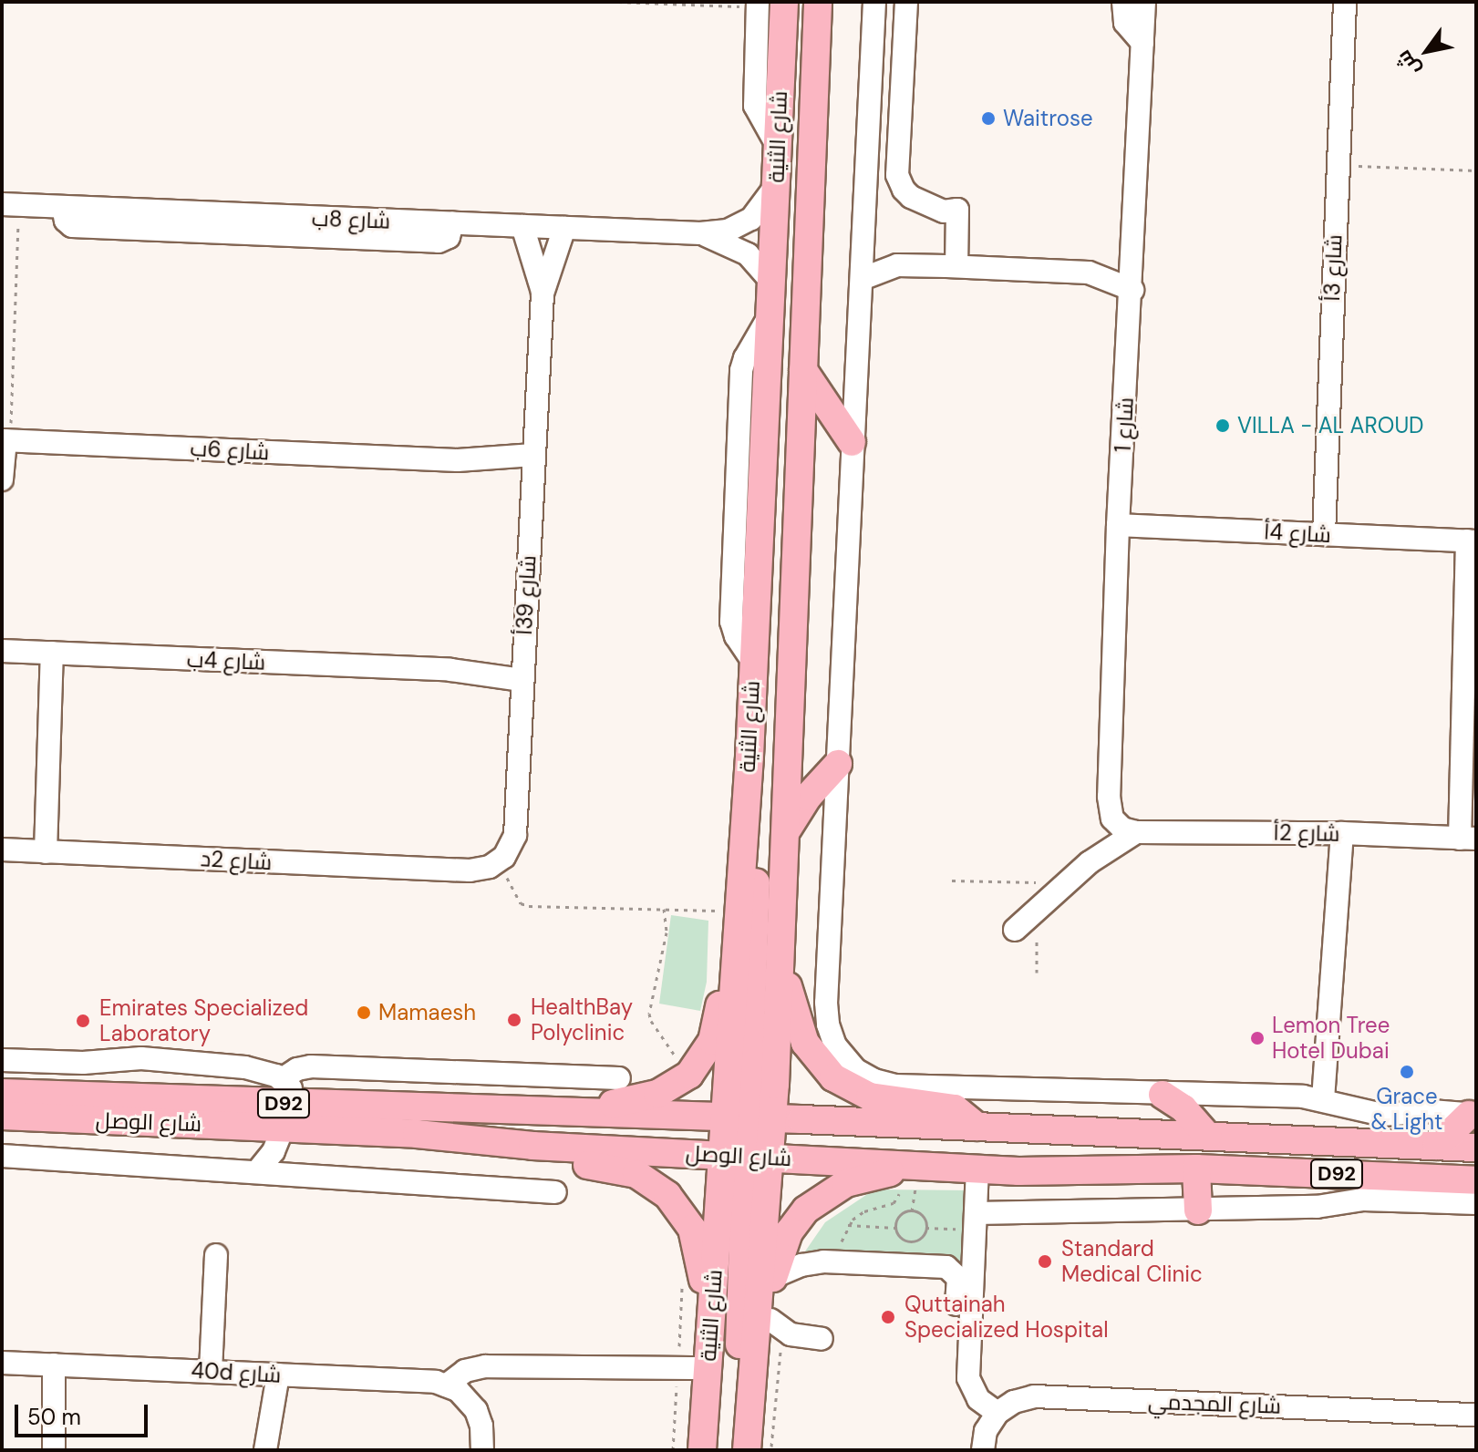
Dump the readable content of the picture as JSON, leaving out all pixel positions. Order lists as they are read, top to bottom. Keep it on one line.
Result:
{"streets":{"main road":["شارع الثنية","D92","شارع الوصل"],"street":["شارع 8ب","شارع 3أ","شارع 1","شارع 6ب","شارع 4أ","شارع 39أ","شارع 4ب","شارع 2أ","شارع 2د","40d شارع","شارع المجدمي"]},"crossings":[["شارع الثنية","شارع 8ب"],["شارع الثنية","شارع الوصل"],["شارع 8ب","شارع 39أ"],["شارع 3أ","شارع 4أ"],["شارع 1","شارع 4أ"],["شارع 6ب","شارع 39أ"],["شارع 39أ","شارع 4ب"],["شارع 39أ","شارع 2د"]],"places":["Waitrose","VILLA - AL AROUD","Mamaesh","HealthBay Polyclinic","Emirates Specialized Laboratory","Lemon Tree Hotel Dubai","Grace & Light","Standard Medical Clinic","Quttainah Specialized Hospital"],"scale_bar":"50 m","north":"bottom left"}
